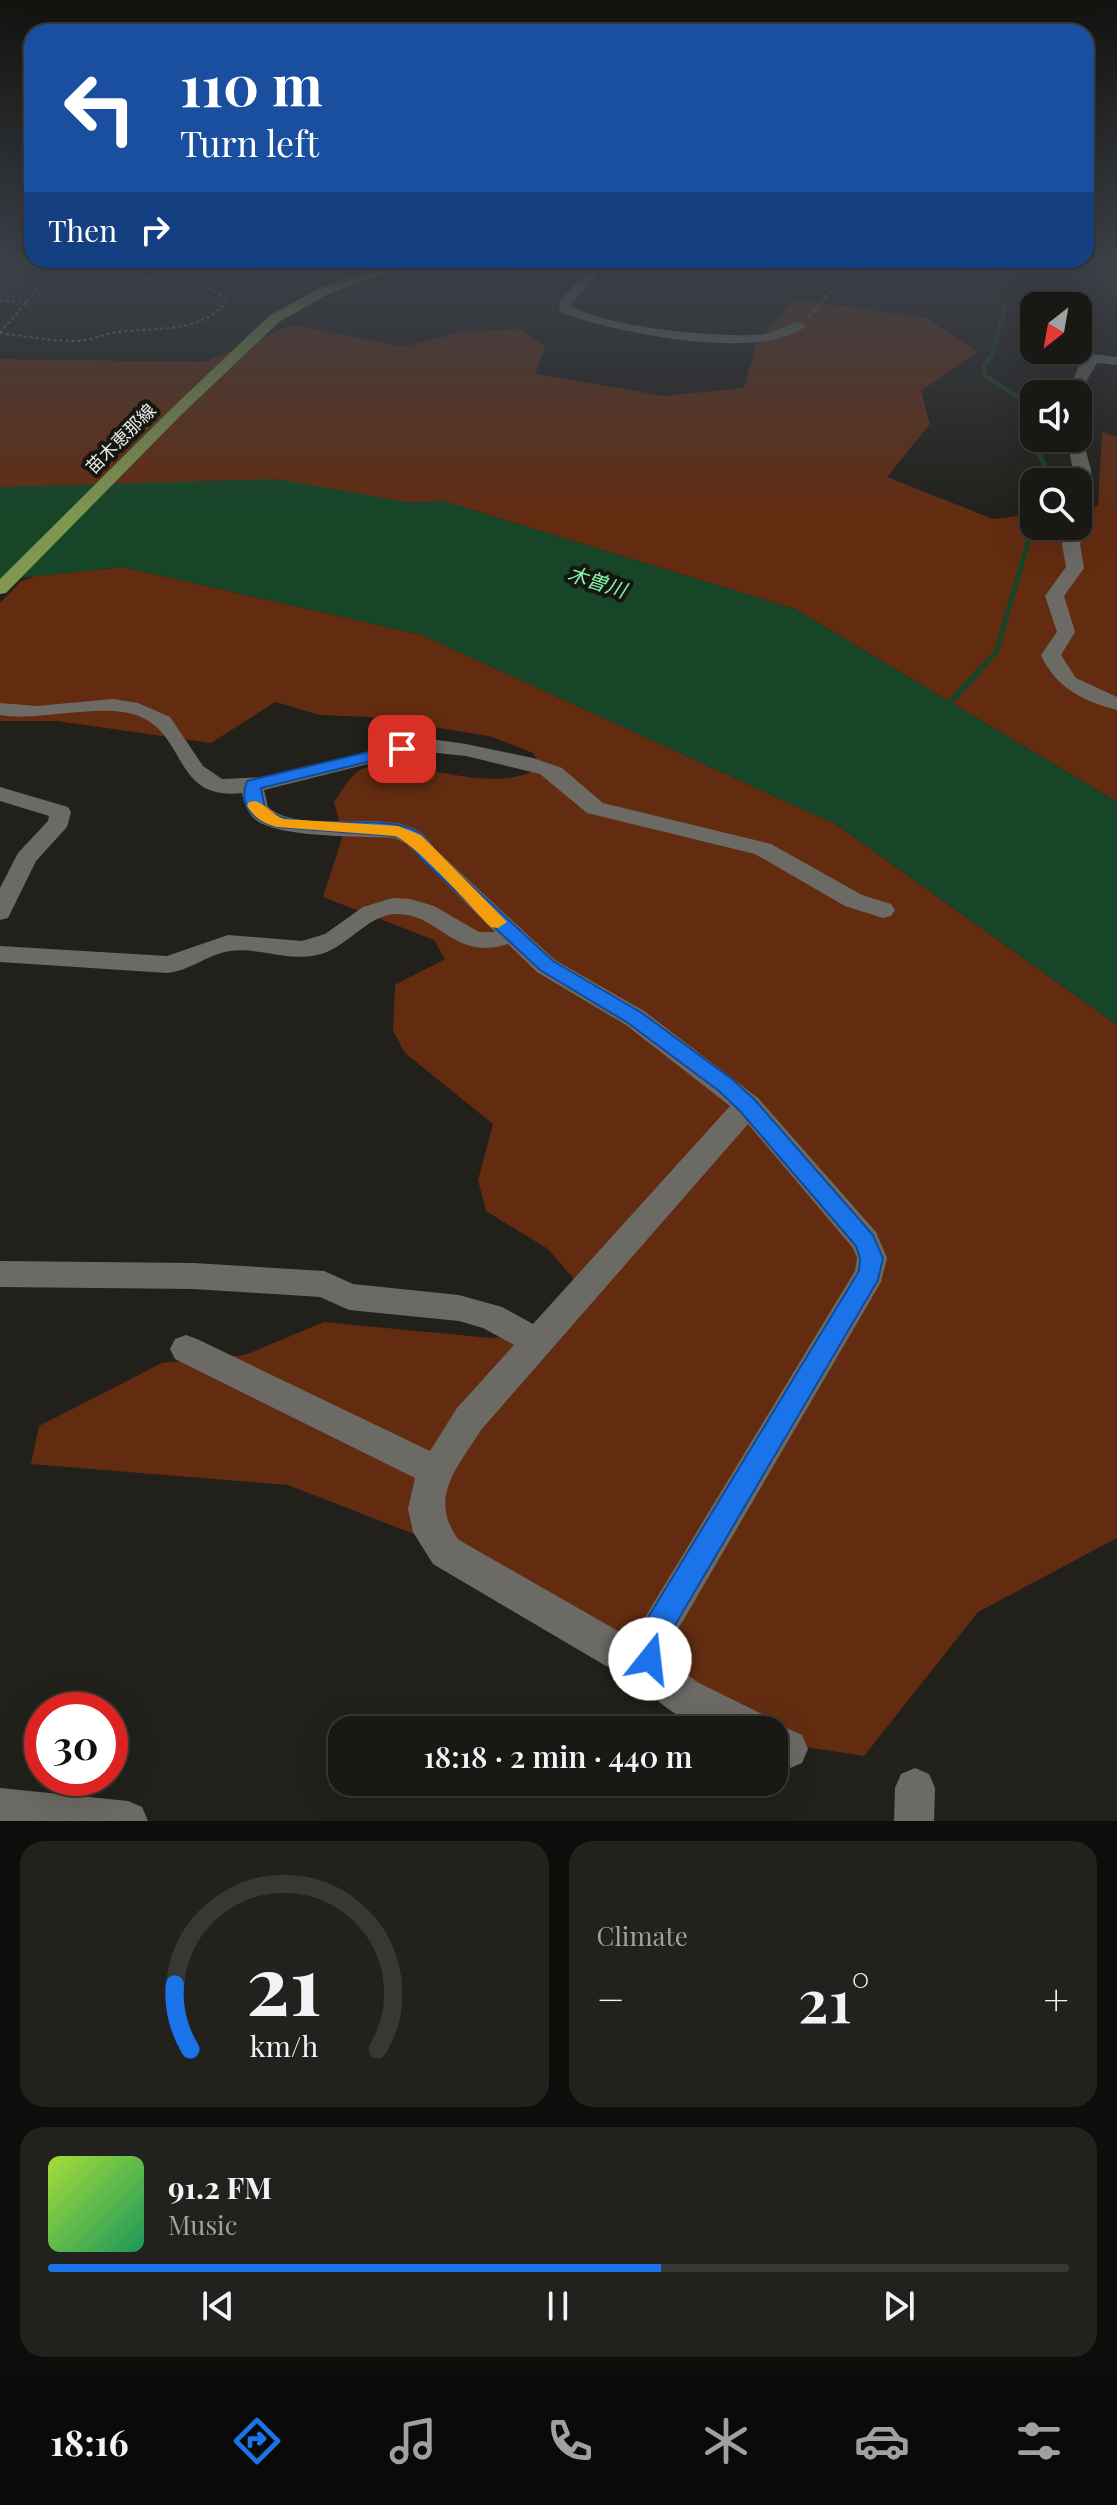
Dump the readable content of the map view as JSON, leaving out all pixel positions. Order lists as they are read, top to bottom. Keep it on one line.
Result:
{"streets":{"main road":["苗木恵那線"]},"water":["木曽川"],"north":"bottom left","page":{"turn":["110 m","Turn left"],"then":"Then","limit":"30","trip":"18:18 · 2 min · 440 m","tile":"Climate","heat":["−","21°","+"],"song":["91.2 FM","Music"],"tabs":"18:16","gauge":["21","km/h"]}}
